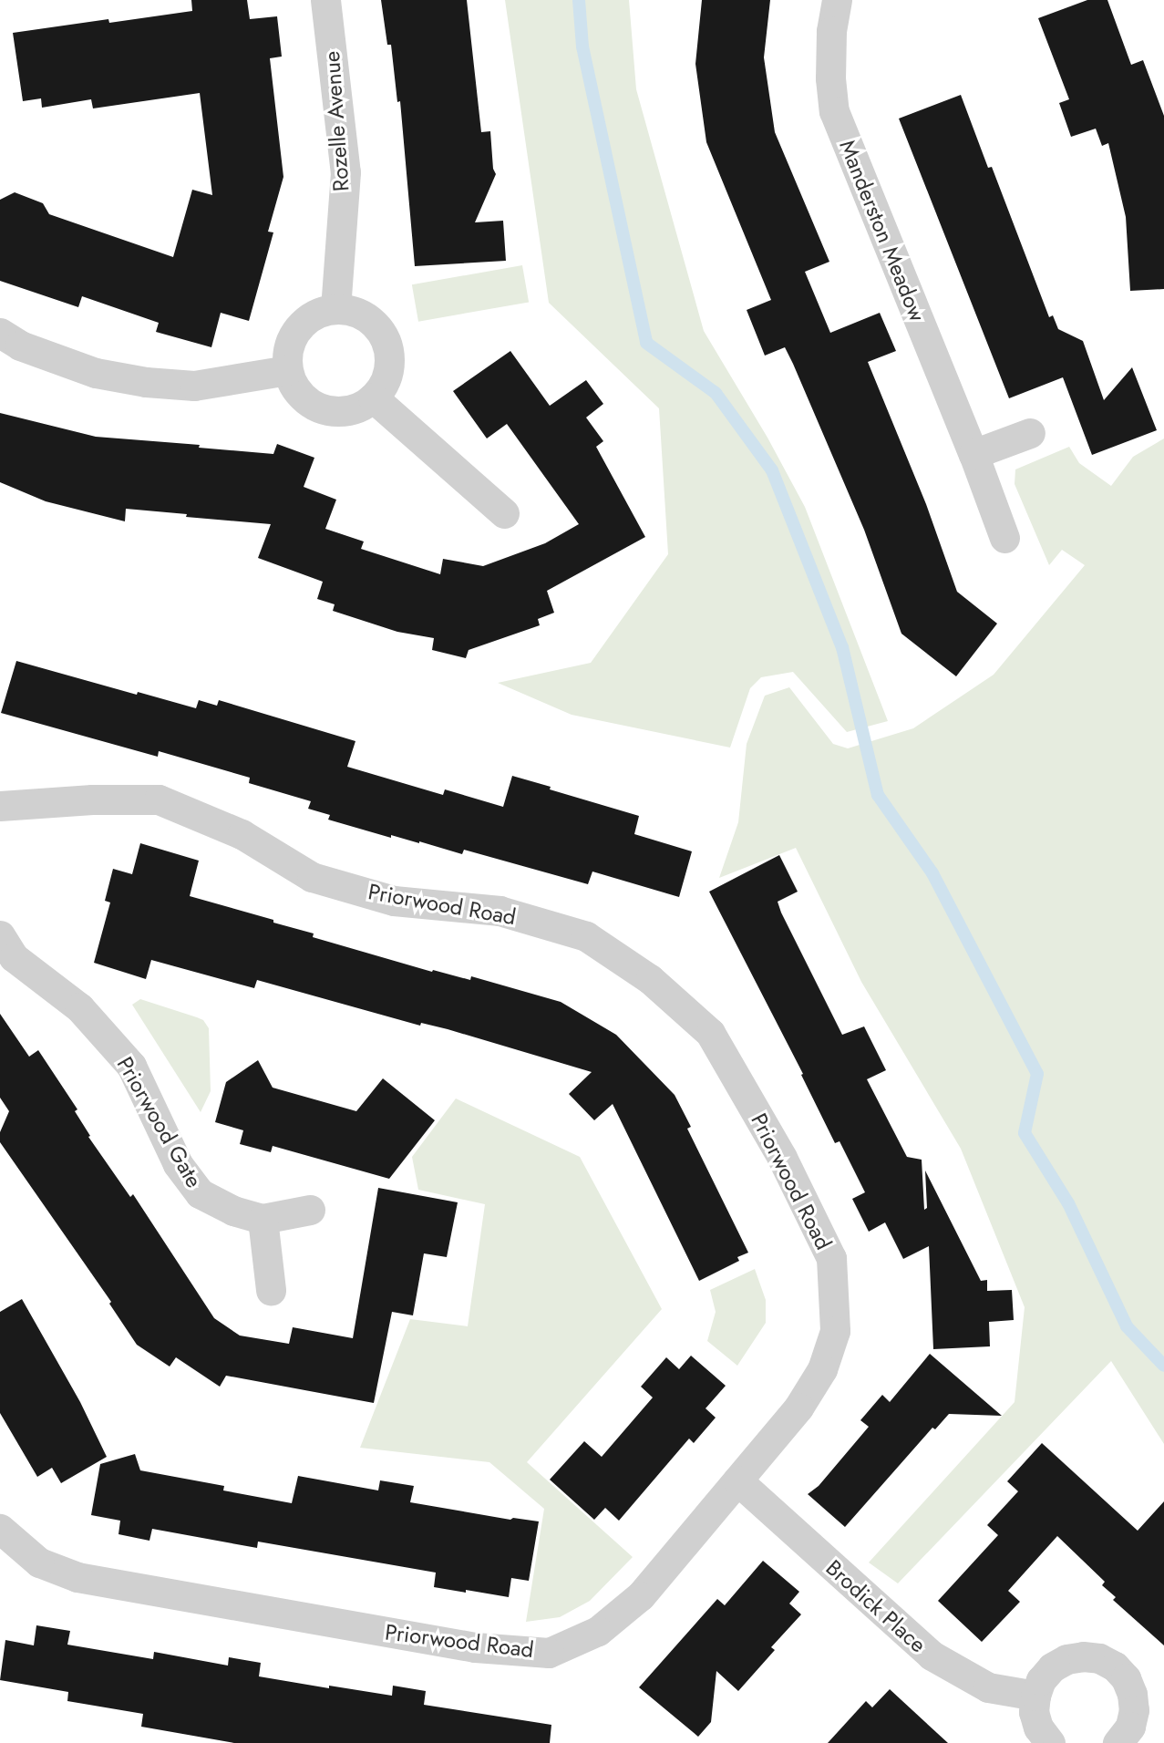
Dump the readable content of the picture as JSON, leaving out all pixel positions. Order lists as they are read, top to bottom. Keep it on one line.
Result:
{"streets":{"street":["Rozelle Avenue","Manderston Meadow","Priorwood Road","Priorwood Gate","Brodick Place"]},"crossings":[["Priorwood Road","Brodick Place"]]}
